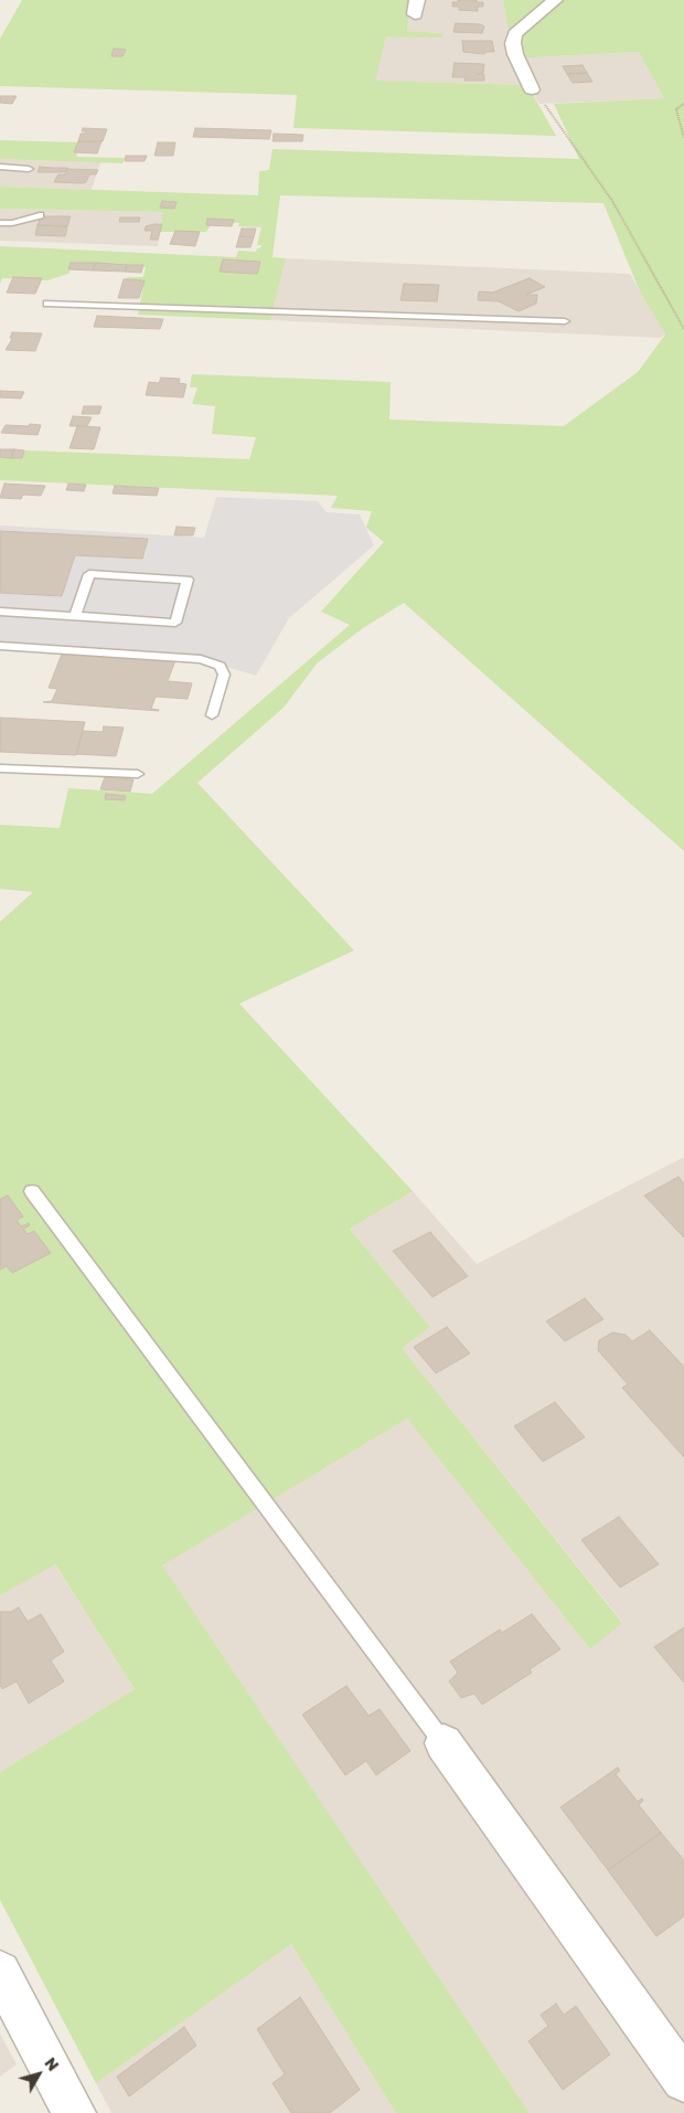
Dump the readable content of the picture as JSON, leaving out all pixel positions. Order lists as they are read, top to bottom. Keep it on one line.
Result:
{"north":"top right"}
